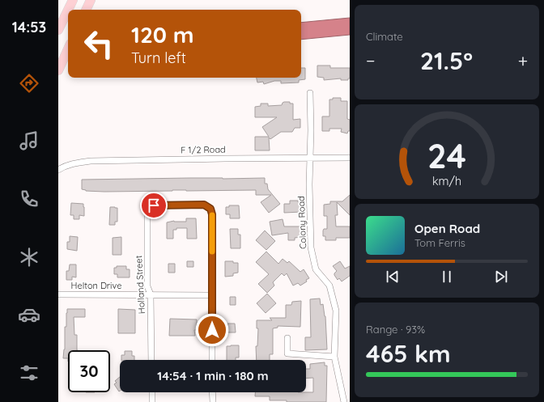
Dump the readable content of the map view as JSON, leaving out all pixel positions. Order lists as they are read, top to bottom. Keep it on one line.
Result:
{"streets":{"street":["F 1/2 Road","Colony Road","Holland Street","Helton Drive"]},"crossings":[["F 1/2 Road","Colony Road"],["Holland Street","Helton Drive"]],"page":{"tabs":"14:53","tile":["Climate",["Range · 93%","465 km"]],"turn":["120 m","Turn left"],"heat":["−","21.5°","+"],"song":["Open Road","Tom Ferris"],"limit":"30","trip":"14:54 · 1 min · 180 m","gauge":["24","km/h"]}}
